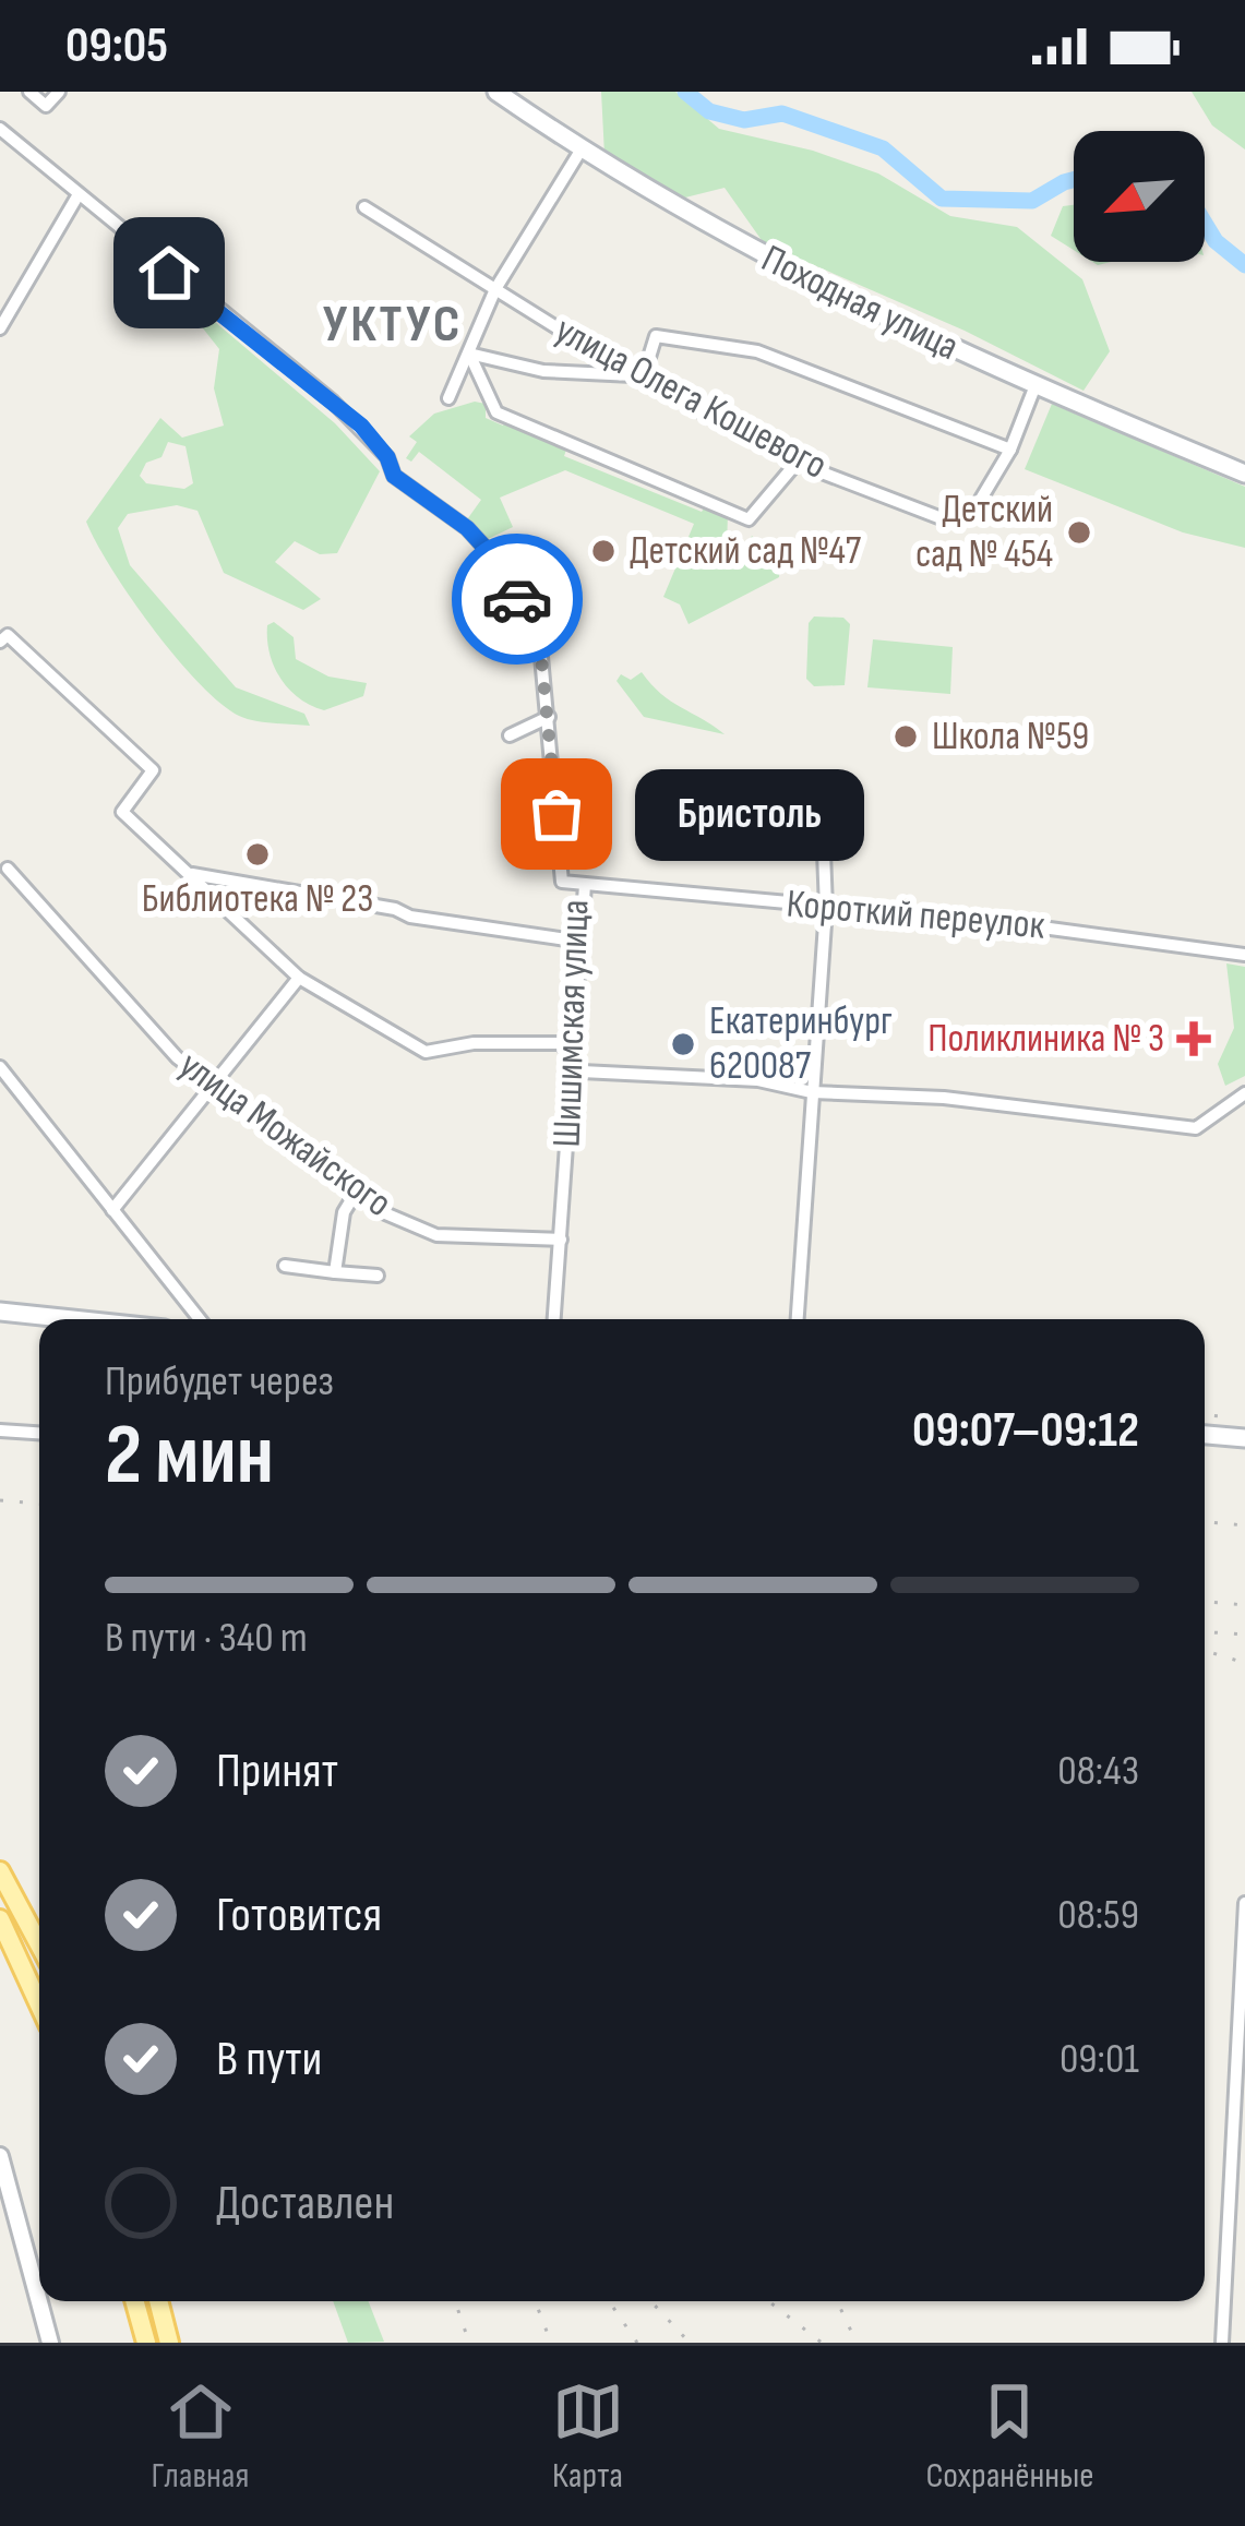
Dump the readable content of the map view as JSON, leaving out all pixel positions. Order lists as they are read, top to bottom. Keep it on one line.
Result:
{"streets":{"main road":["Походная улица"],"street":["улица Олега Кошевого","Короткий переулок","Шишимская улица","улица Можайского"]},"crossings":[["Походная улица","улица Олега Кошевого"],["Короткий переулок","Шишимская улица"],["Шишимская улица","улица Можайского"]],"districts":["УКТУС"],"places":{"other":["Детский сад № 454","Детский сад №47","Школа №59","Бристоль","Библиотека № 23","Екатеринбург 620087"],"health":["Поликлиника № 3"]},"north":"bottom left","page":{"status":"09:05","bubble":"Бристоль","heading":["2 мин","Прибудет через","09:07–09:12"],"bar":"В пути · 340 m","list":[["Принят","08:43"],["Готовится","08:59"],["В пути","09:01"],"Доставлен"],"tabs":["Главная","Карта","Сохранённые"]}}
